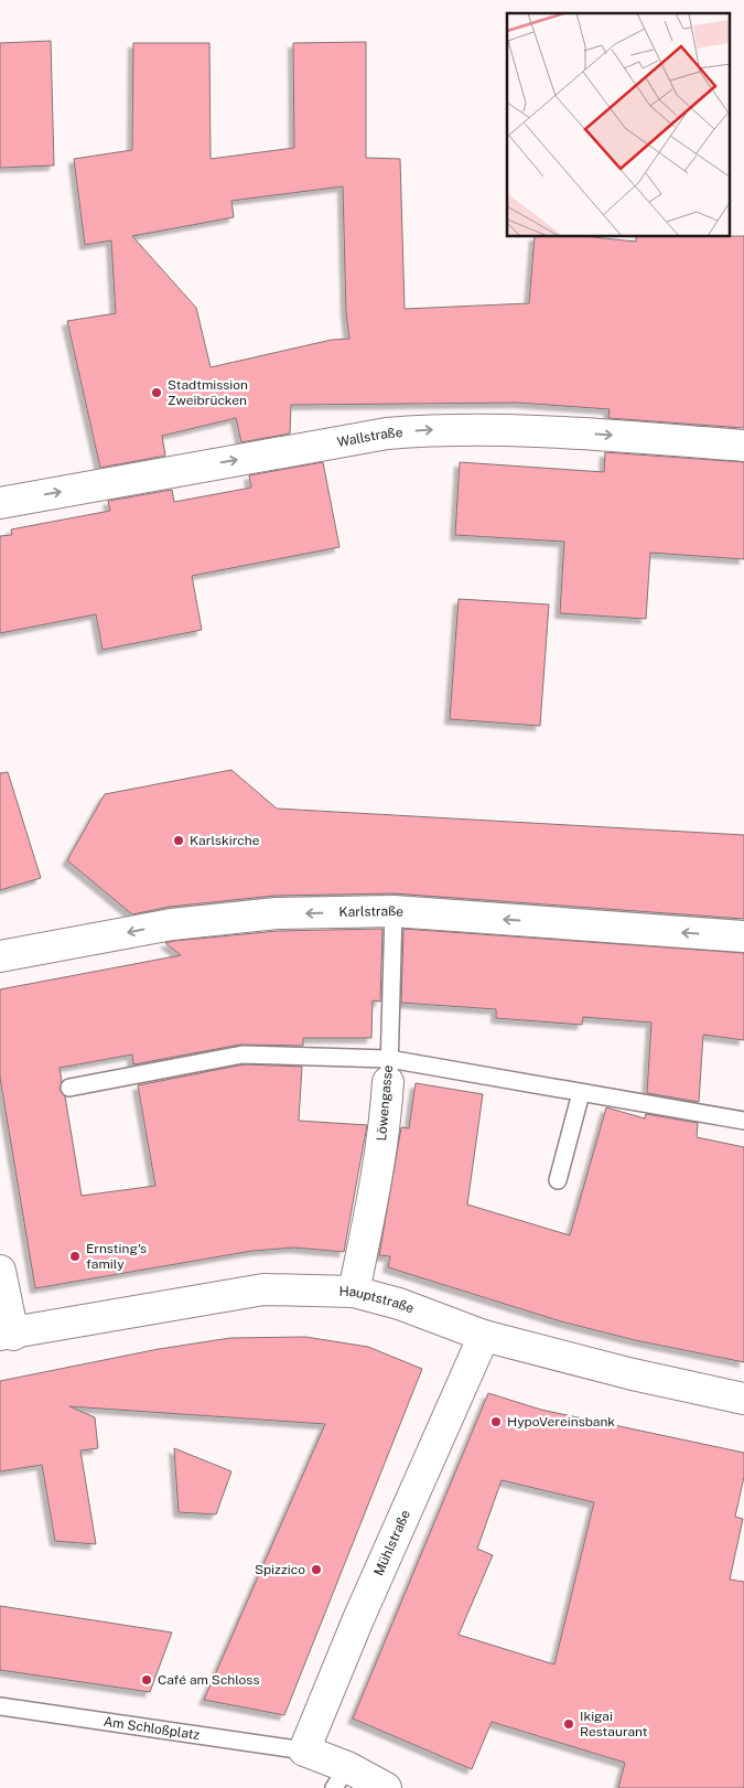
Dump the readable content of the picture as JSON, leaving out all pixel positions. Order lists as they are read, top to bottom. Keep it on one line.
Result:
{"streets":{"street":["Wallstraße","Karlstraße","Löwengasse","Hauptstraße","Mühlstraße"],"lane":["Am Schloßplatz"]},"crossings":[["Karlstraße","Löwengasse"],["Löwengasse","Hauptstraße"],["Hauptstraße","Mühlstraße"],["Mühlstraße","Am Schloßplatz"]],"one_way":["Wallstraße","Karlstraße"],"places":["Stadtmission Zweibrücken","Karlskirche","Ernsting's family","HypoVereinsbank","Spizzico","Café am Schloss","Ikigai Restaurant"]}
